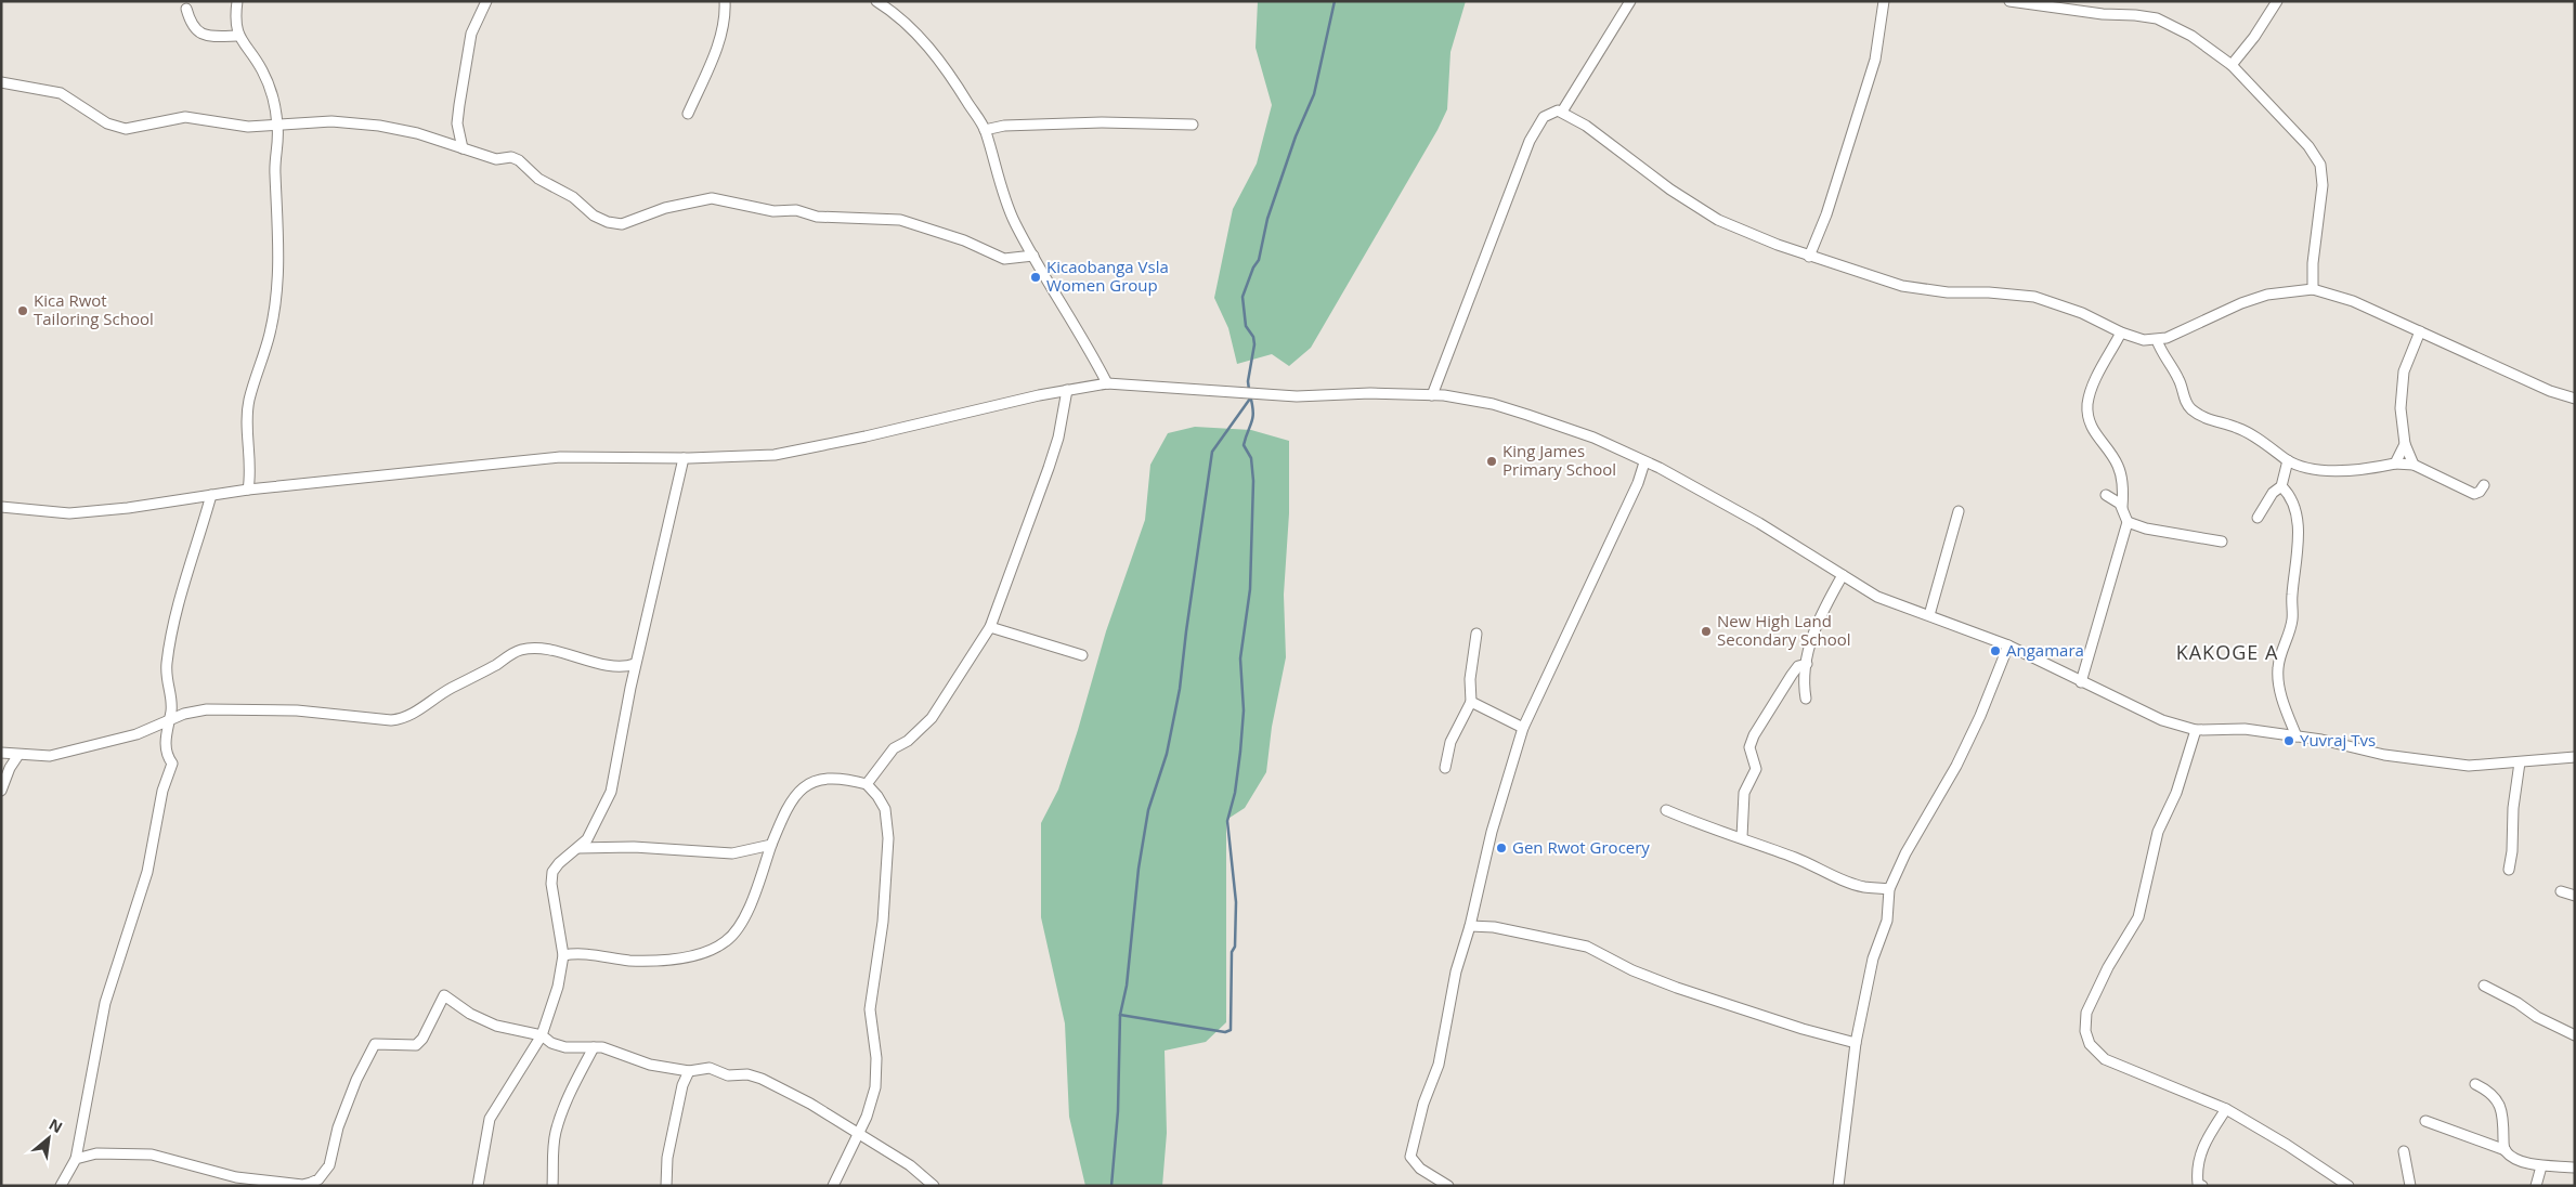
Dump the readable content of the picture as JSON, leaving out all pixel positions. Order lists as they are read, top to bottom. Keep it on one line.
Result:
{"districts":["KAKOGE A"],"places":["Kicaobanga Vsla Women Group","Kica Rwot Tailoring School","King James Primary School","New High Land Secondary School","Angamara","Yuvraj Tvs","Gen Rwot Grocery"],"north":"top right"}
